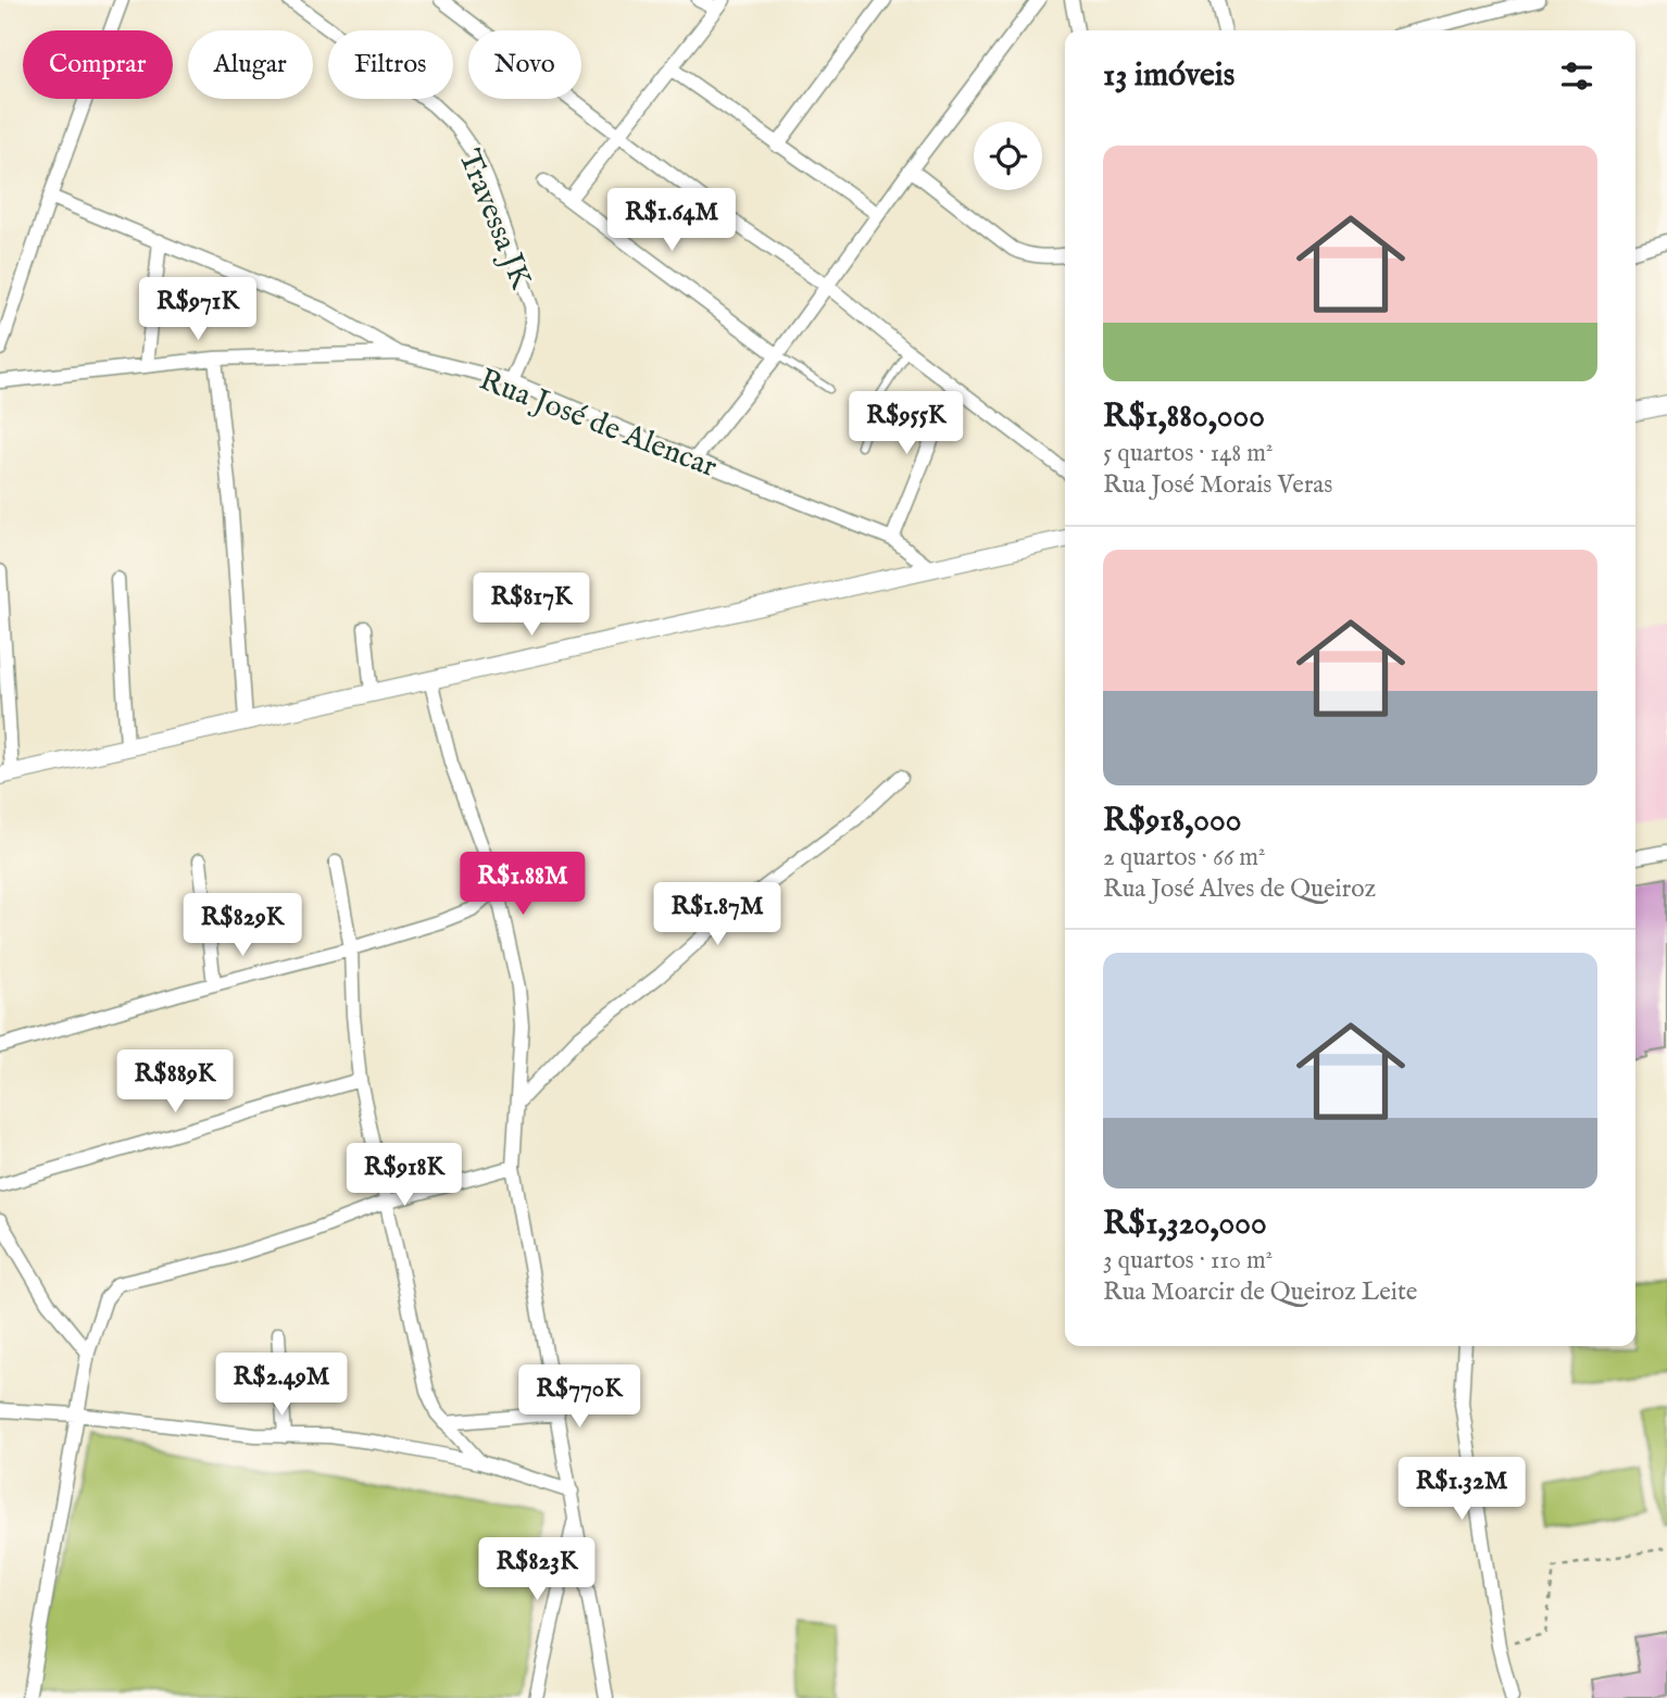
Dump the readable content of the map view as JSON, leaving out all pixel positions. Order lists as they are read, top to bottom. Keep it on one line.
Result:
{"streets":{"street":["Travessa JK","Rua José de Alencar"]},"crossings":[["Travessa JK","Rua José de Alencar"]],"page":{"chip":["Comprar","Alugar","Filtros","Novo"],"heading":"13 imóveis","list":[{"name":"R$1,880,000","note":"5 quartos · 148 m² · Rua José Morais Veras"},{"name":"R$918,000","note":"2 quartos · 66 m² · Rua José Alves de Queiroz"},{"name":"R$1,320,000","note":"3 quartos · 110 m² · Rua Moarcir de Queiroz Leite"}],"price":["R$1.64M","R$971K","R$955K","R$817K","R$1.88M","R$1.87M","R$829K","R$889K","R$918K","R$2.49M","R$770K","R$1.32M","R$823K"]}}
